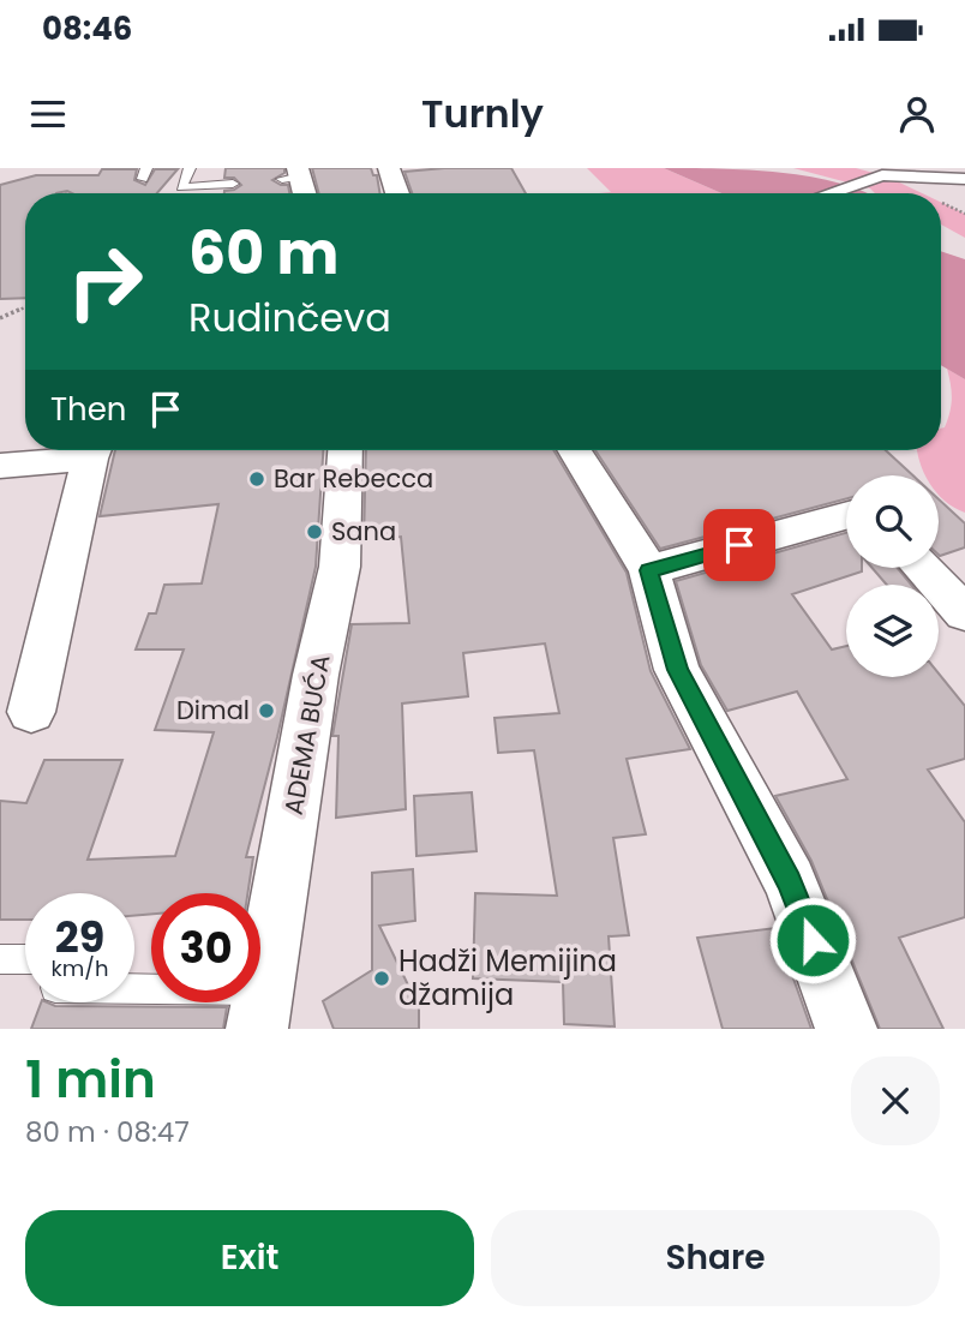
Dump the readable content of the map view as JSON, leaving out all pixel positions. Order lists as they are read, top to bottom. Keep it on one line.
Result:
{"streets":{"street":["ADEMA BUĆA"]},"places":["Bar Rebecca","Sana","Dimal","Hadži Memijina džamija"],"page":{"status":"08:46","header":"Turnly","turn":["60 m","Rudinčeva"],"then":"Then","speed":"29 km/h","limit":"30","heading":["1 min","80 m · 08:47"],"buttons":["Exit","Share"]}}
